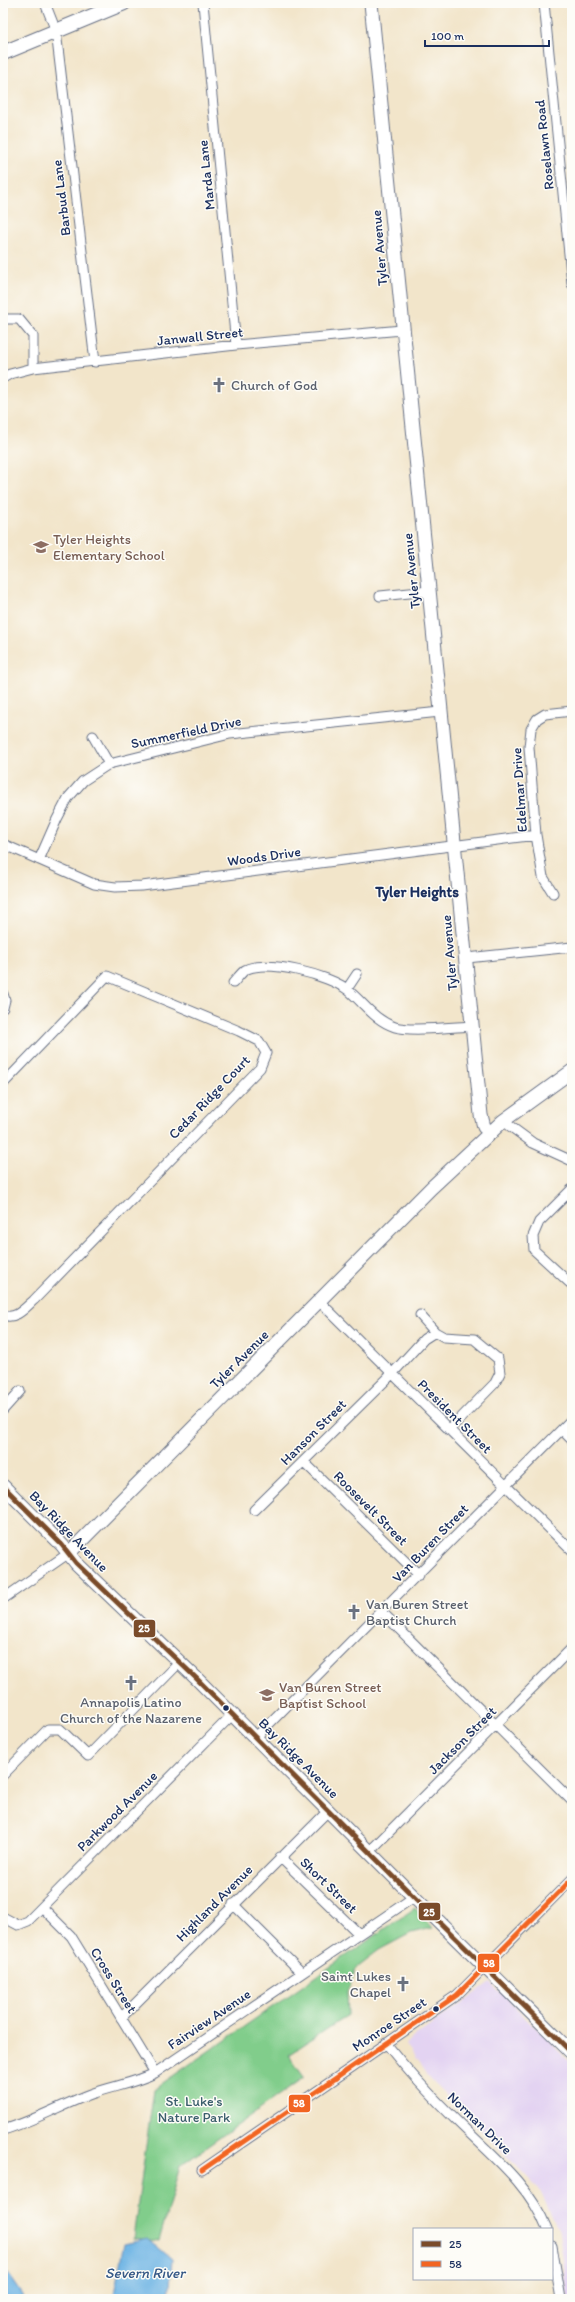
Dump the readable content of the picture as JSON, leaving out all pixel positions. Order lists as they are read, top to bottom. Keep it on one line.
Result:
{"streets":{"street":["Roselawn Road","Marda Lane","Barbud Lane","Tyler Avenue","Janwall Street","Summerfield Drive","Edelmar Drive","Woods Drive","Cedar Ridge Court","President Street","Hanson Street","Roosevelt Street","Bay Ridge Avenue","Van Buren Street","Jackson Street","Parkwood Avenue","Short Street","Highland Avenue","Cross Street","Fairview Avenue","Monroe Street","Norman Drive"]},"crossings":[["Marda Lane","Janwall Street"],["Barbud Lane","Janwall Street"],["Tyler Avenue","Janwall Street"],["Tyler Avenue","Summerfield Drive"],["Tyler Avenue","Woods Drive"],["Tyler Avenue","President Street"],["Tyler Avenue","Bay Ridge Avenue"],["Summerfield Drive","Woods Drive"],["Edelmar Drive","Woods Drive"],["President Street","Hanson Street"],["President Street","Van Buren Street"],["Hanson Street","Roosevelt Street"],["Roosevelt Street","Van Buren Street"],["Bay Ridge Avenue","Van Buren Street"],["Bay Ridge Avenue","Jackson Street"],["Bay Ridge Avenue","Parkwood Avenue"],["Bay Ridge Avenue","Highland Avenue"],["Bay Ridge Avenue","Fairview Avenue"],["Bay Ridge Avenue","Monroe Street"],["Parkwood Avenue","Cross Street"],["Short Street","Highland Avenue"],["Short Street","Fairview Avenue"],["Highland Avenue","Cross Street"],["Cross Street","Fairview Avenue"],["Monroe Street","Norman Drive"]],"districts":["Tyler Heights"],"water":["Severn River"],"parks":["St. Luke's Nature Park"],"places":{"church":["Church of God","Van Buren Street Baptist Church","Annapolis Latino Church of the Nazarene","Saint Lukes Chapel"],"school or university":["Tyler Heights Elementary School","Van Buren Street Baptist School"]},"lines":["transit line 25","transit line 58"],"legend":["25","58"],"scale_bar":"100 m"}
